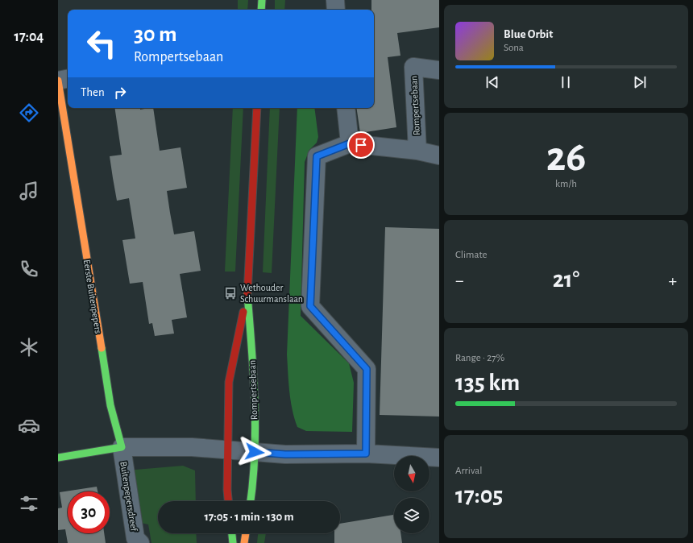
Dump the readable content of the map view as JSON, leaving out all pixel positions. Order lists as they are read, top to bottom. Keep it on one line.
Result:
{"streets":{"street":["Rompertsebaan","Eerste Buitenpepers","Buitenpepersdreef"]},"crossings":[["Eerste Buitenpepers","Buitenpepersdreef"]],"places":{"bus stop":["Wethouder Schuurmanslaan"]},"north":"bottom","page":{"tabs":"17:04","turn":["30 m","Rompertsebaan"],"song":["Blue Orbit","Sona"],"then":"Then","tile":[["26","km/h"],"Climate",["Range · 27%","135 km"],["Arrival","17:05"]],"heat":["−","21°","+"],"limit":"30","trip":"17:05 · 1 min · 130 m"}}
